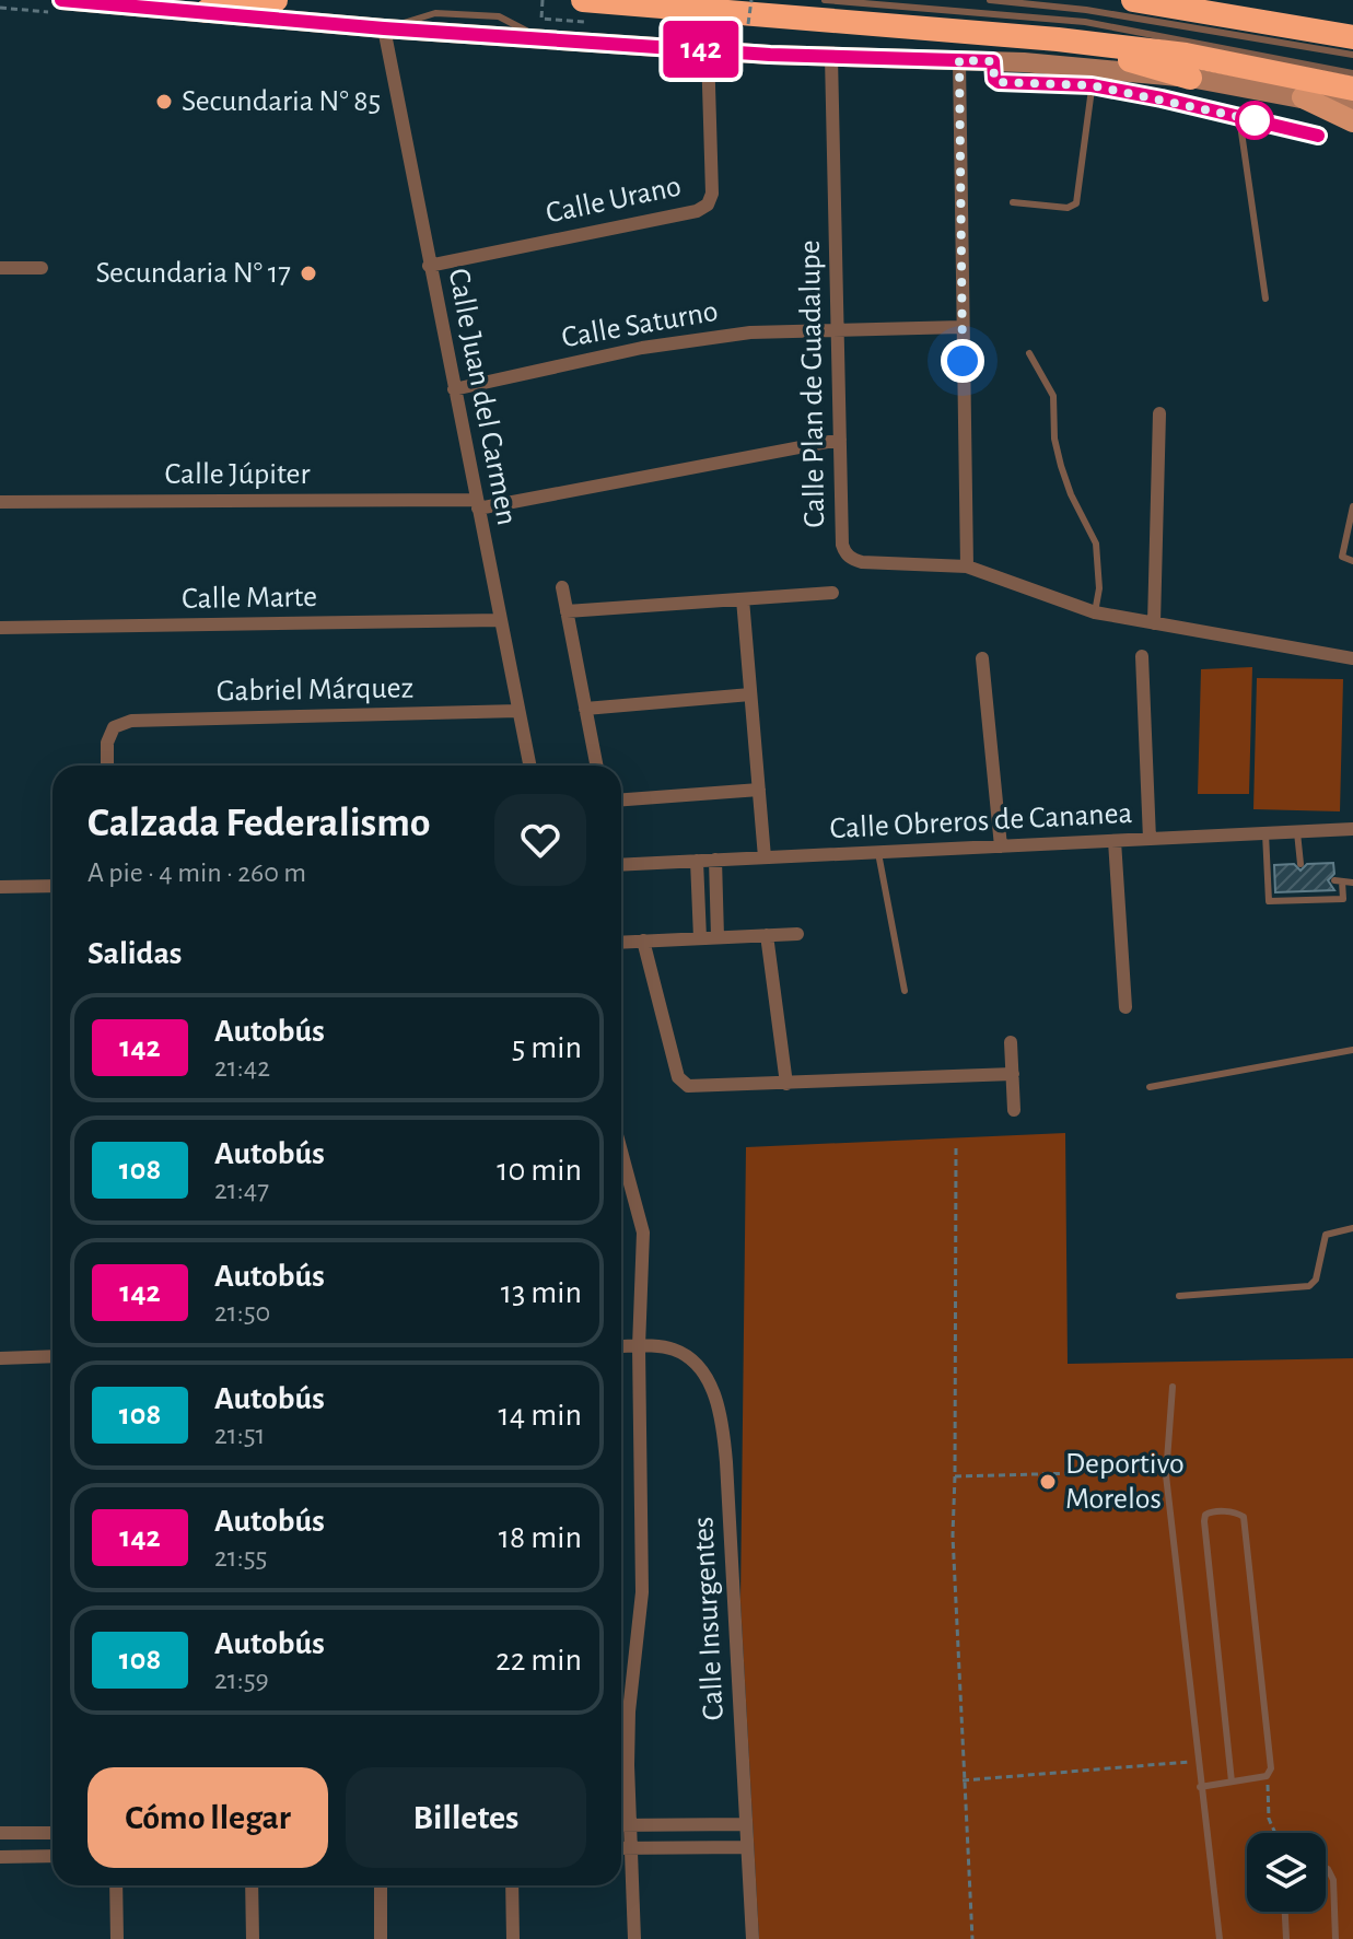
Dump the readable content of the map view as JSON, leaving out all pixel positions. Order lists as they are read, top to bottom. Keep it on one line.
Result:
{"streets":{"street":["Calle Urano","Calle Saturno","Calle Plan de Guadalupe","Calle Juan del Carmen","Calle Júpiter","Calle Marte","Gabriel Márquez","Calle Obreros de Cananea","Calle Insurgentes"]},"crossings":[["Calle Urano","Calle Juan del Carmen"],["Calle Saturno","Calle Plan de Guadalupe"],["Calle Saturno","Calle Juan del Carmen"],["Calle Plan de Guadalupe","Calle Júpiter"],["Calle Juan del Carmen","Calle Júpiter"],["Calle Juan del Carmen","Calle Marte"],["Calle Juan del Carmen","Gabriel Márquez"]],"places":["Secundaria N° 85","Secundaria N° 17","Deportivo Morelos"],"lines":["bus line 142"],"page":{"on_map":"142","heading":[["Calzada Federalismo","A pie · 4 min · 260 m"],"Salidas"],"list":[{"mark":"142","name":"Autobús","note":"21:42","value":"5 min"},{"mark":"108","name":"Autobús","note":"21:47","value":"10 min"},{"mark":"142","name":"Autobús","note":"21:50","value":"13 min"},{"mark":"108","name":"Autobús","note":"21:51","value":"14 min"},{"mark":"142","name":"Autobús","note":"21:55","value":"18 min"},{"mark":"108","name":"Autobús","note":"21:59","value":"22 min"}],"buttons":["Cómo llegar","Billetes"]}}
